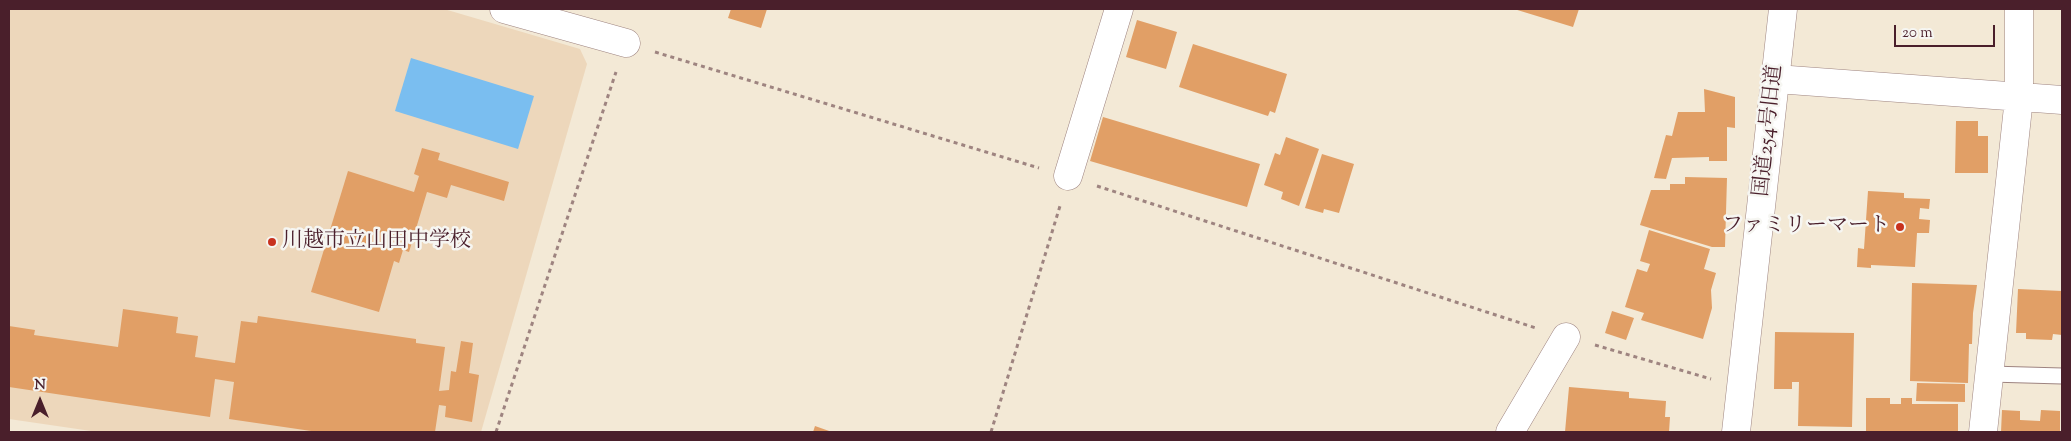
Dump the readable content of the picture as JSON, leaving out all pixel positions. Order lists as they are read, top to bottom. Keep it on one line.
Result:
{"streets":{"street":["国道254号旧道"]},"places":["ファミリーマート","川越市立山田中学校"],"scale_bar":"20 m","north":"top"}
